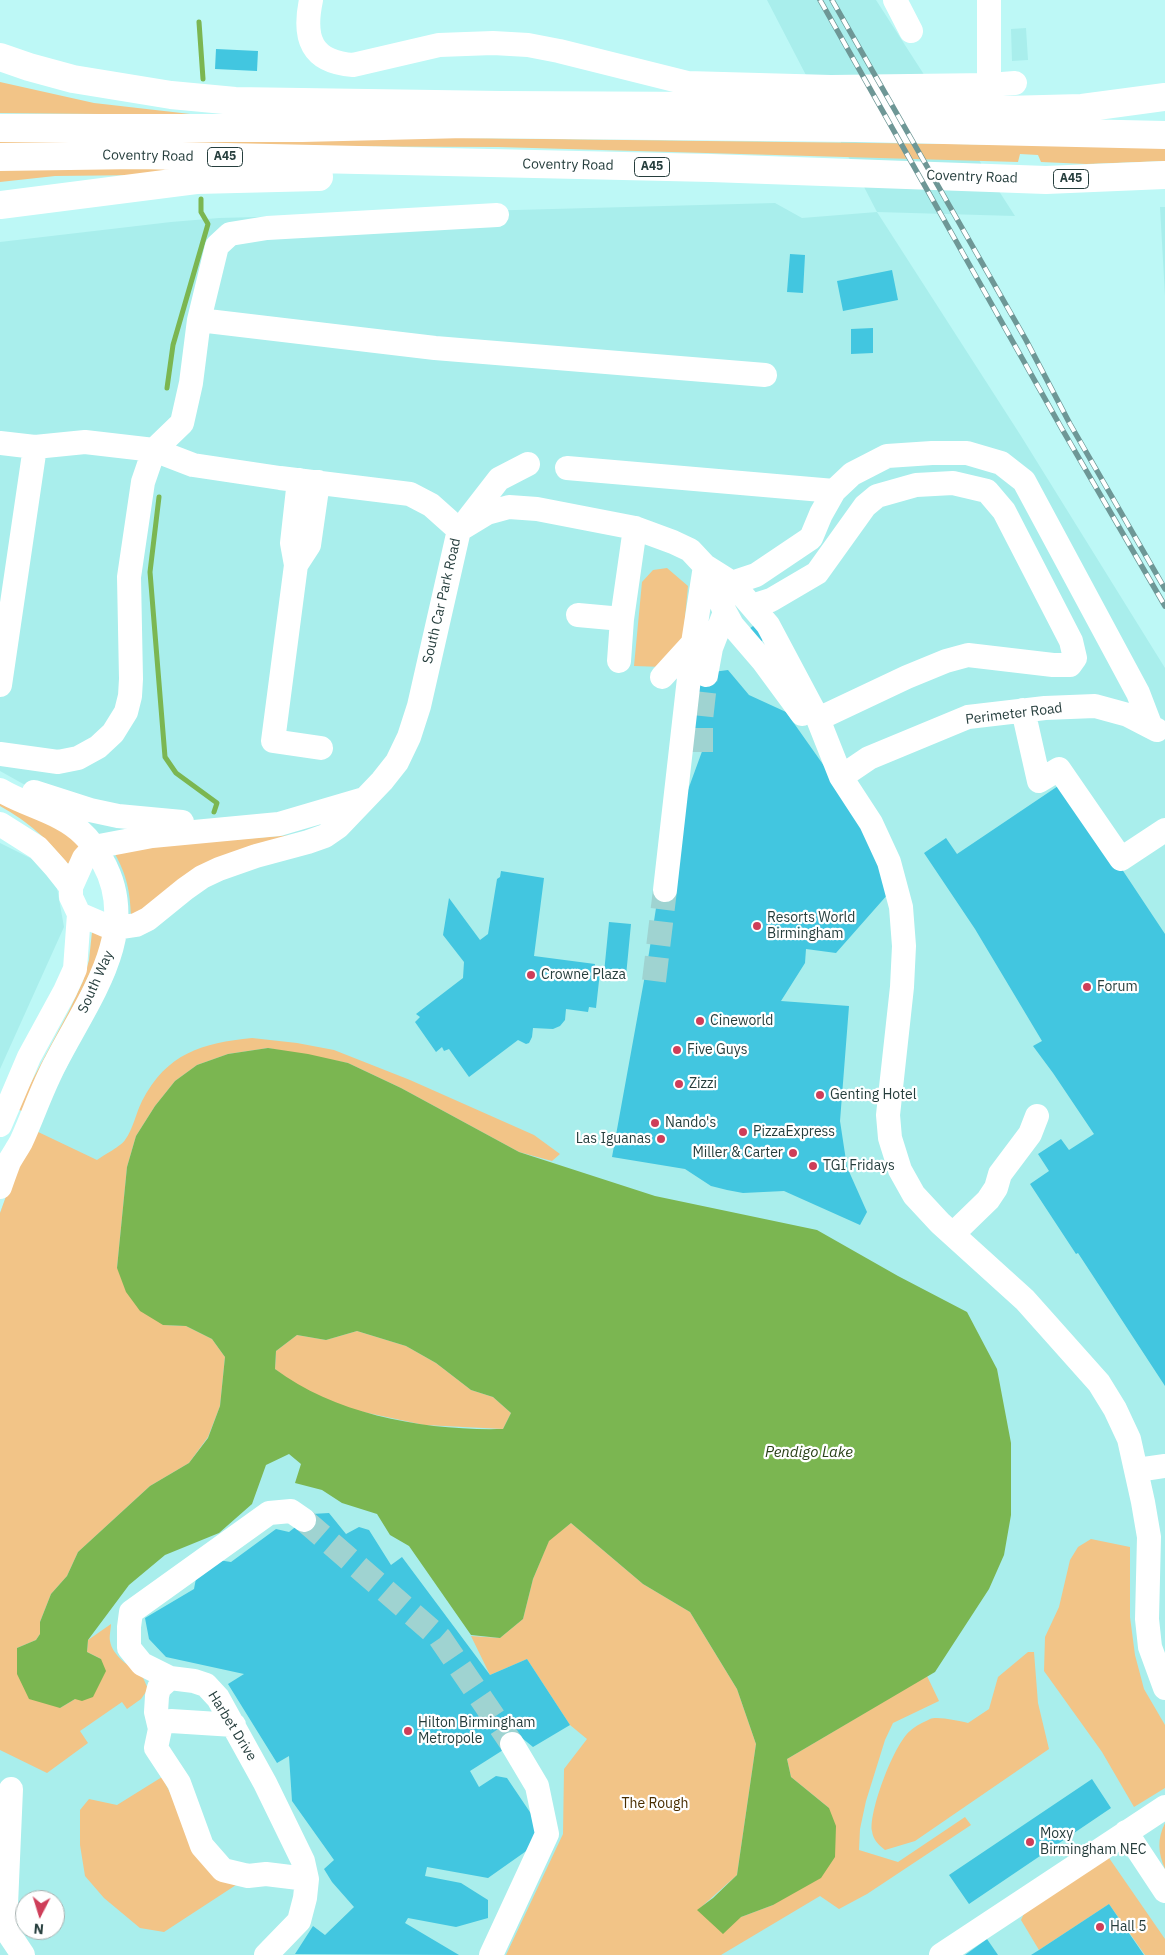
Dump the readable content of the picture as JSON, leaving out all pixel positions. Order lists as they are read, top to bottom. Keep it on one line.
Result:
{"streets":{"highway":["Coventry Road","A45"],"street":["South Car Park Road","Perimeter Road","South Way","Harbet Drive"]},"crossings":[["South Car Park Road","South Way"]],"water":["Pendigo Lake"],"parks":["The Rough"],"places":["Resorts World Birmingham","Crowne Plaza","Forum","Cineworld","Five Guys","Zizzi","Genting Hotel","Nando's","PizzaExpress","Las Iguanas","Miller & Carter","TGI Fridays","Hilton Birmingham Metropole","Moxy Birmingham NEC","Hall 5"],"north":"bottom"}
